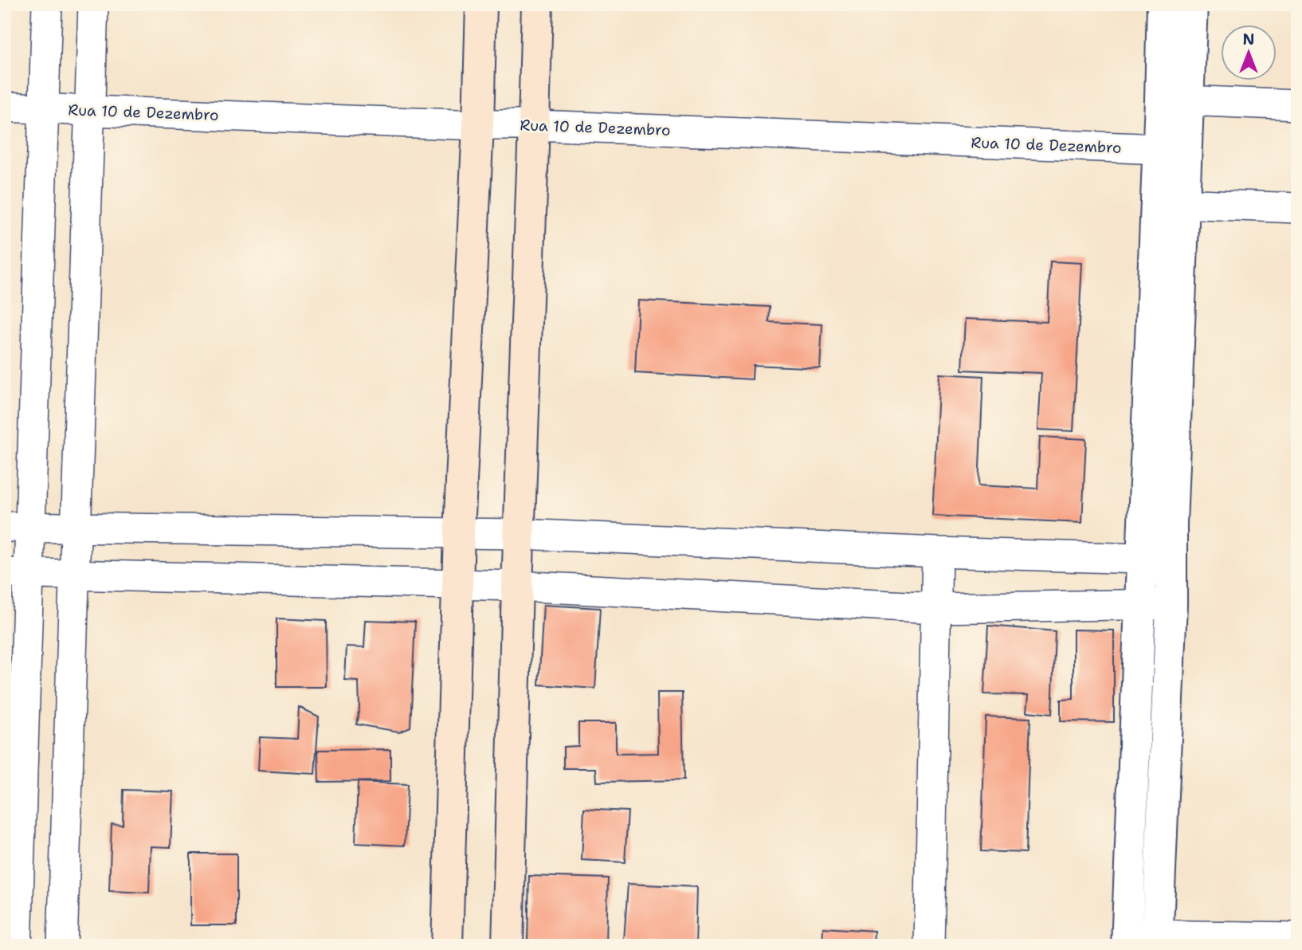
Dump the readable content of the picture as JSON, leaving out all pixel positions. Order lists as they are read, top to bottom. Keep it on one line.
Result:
{"streets":{"street":["Rua 10 de Dezembro"]},"north":"top"}
